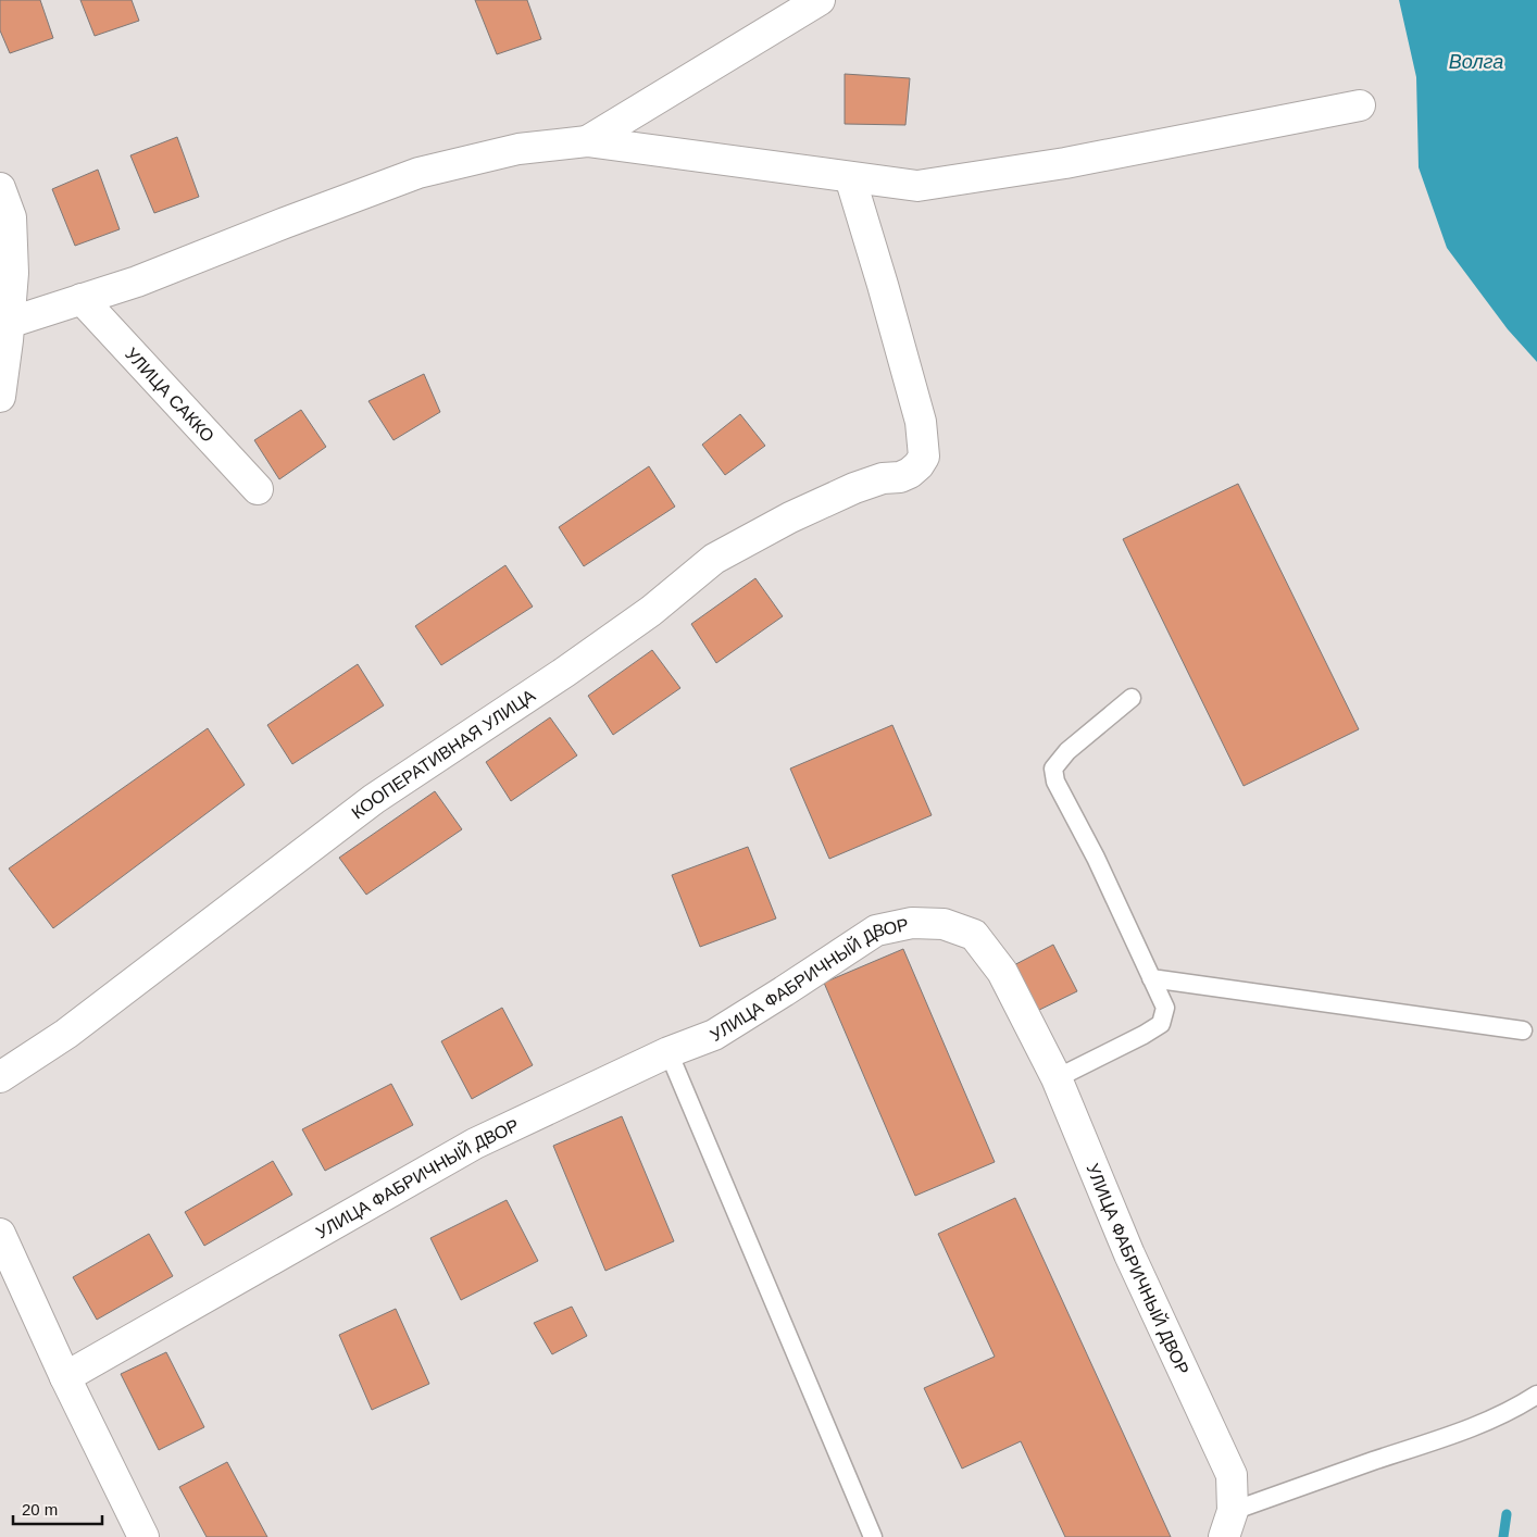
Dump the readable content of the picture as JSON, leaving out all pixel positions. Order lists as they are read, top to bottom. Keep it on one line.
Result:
{"streets":{"street":["УЛИЦА САККО","КООПЕРАТИВНАЯ УЛИЦА","УЛИЦА ФАБРИЧНЫЙ ДВОР"]},"water":["Волга"],"scale_bar":"20 m"}
